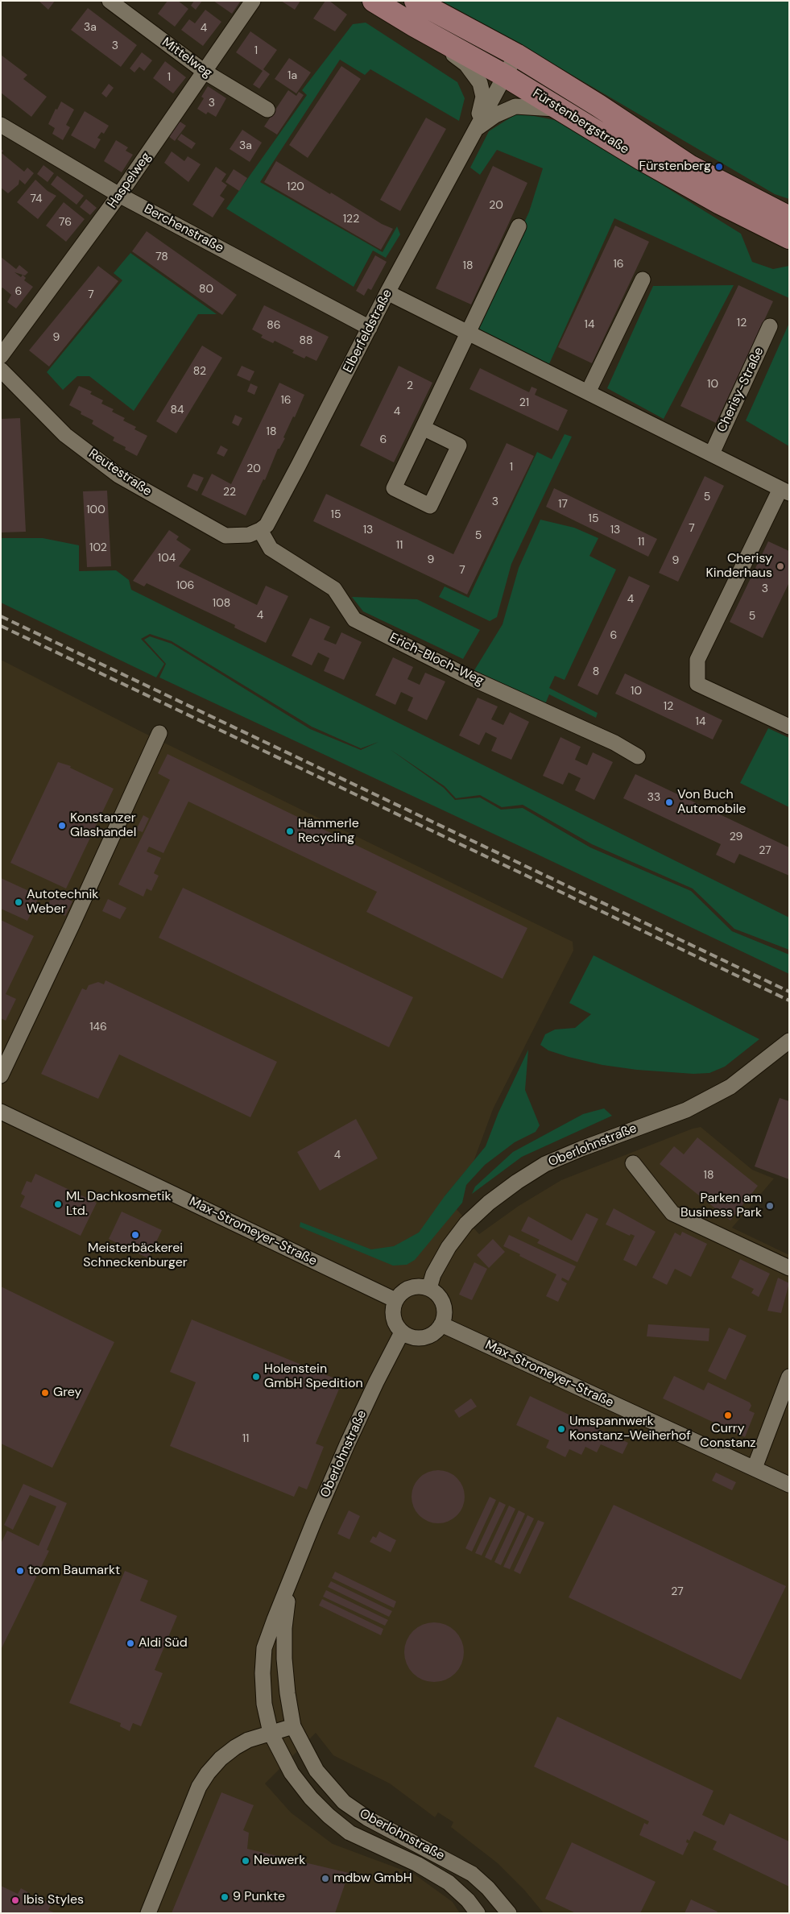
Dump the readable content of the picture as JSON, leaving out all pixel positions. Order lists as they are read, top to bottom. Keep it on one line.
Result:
{"streets":{"main road":["Fürstenbergstraße"],"street":["Mittelweg","Haspelweg","Berchenstraße","Elberfeldstraße","Cherisy-Straße","Reutestraße","Erich-Bloch-Weg","Oberlohnstraße","Max-Stromeyer-Straße"]},"crossings":[["Mittelweg","Haspelweg"],["Fürstenbergstraße","Elberfeldstraße"],["Haspelweg","Berchenstraße"],["Berchenstraße","Elberfeldstraße"],["Elberfeldstraße","Reutestraße"],["Elberfeldstraße","Erich-Bloch-Weg"],["Reutestraße","Erich-Bloch-Weg"],["Oberlohnstraße","Max-Stromeyer-Straße"]],"places":["Fürstenberg","Cherisy Kinderhaus","Von Buch Automobile","Konstanzer Glashandel","Hämmerle Recycling","Autotechnik Weber","ML Dachkosmetik Ltd.","Parken am Business Park","Meisterbäckerei Schneckenburger","Holenstein GmbH Spedition","Grey","Curry Constanz","Umspannwerk Konstanz-Weiherhof","toom Baumarkt","Aldi Süd","Neuwerk","mdbw GmbH","9 Punkte","Ibis Styles"],"house_numbers":["3a","4","3","1","1a","1","3","3a","120","74","20","122","76","78","16","18","80","6","7","12","14","86","9","88","82","10","2","16","21","84","4","18","6","1","20","22","5","3","17","100","15","15","7","13","13","5","11","11","102","104","9","9","7","106","3","4","108","4","5","6","8","10","12","14","33","29","27","146","4","18","11","27"]}
